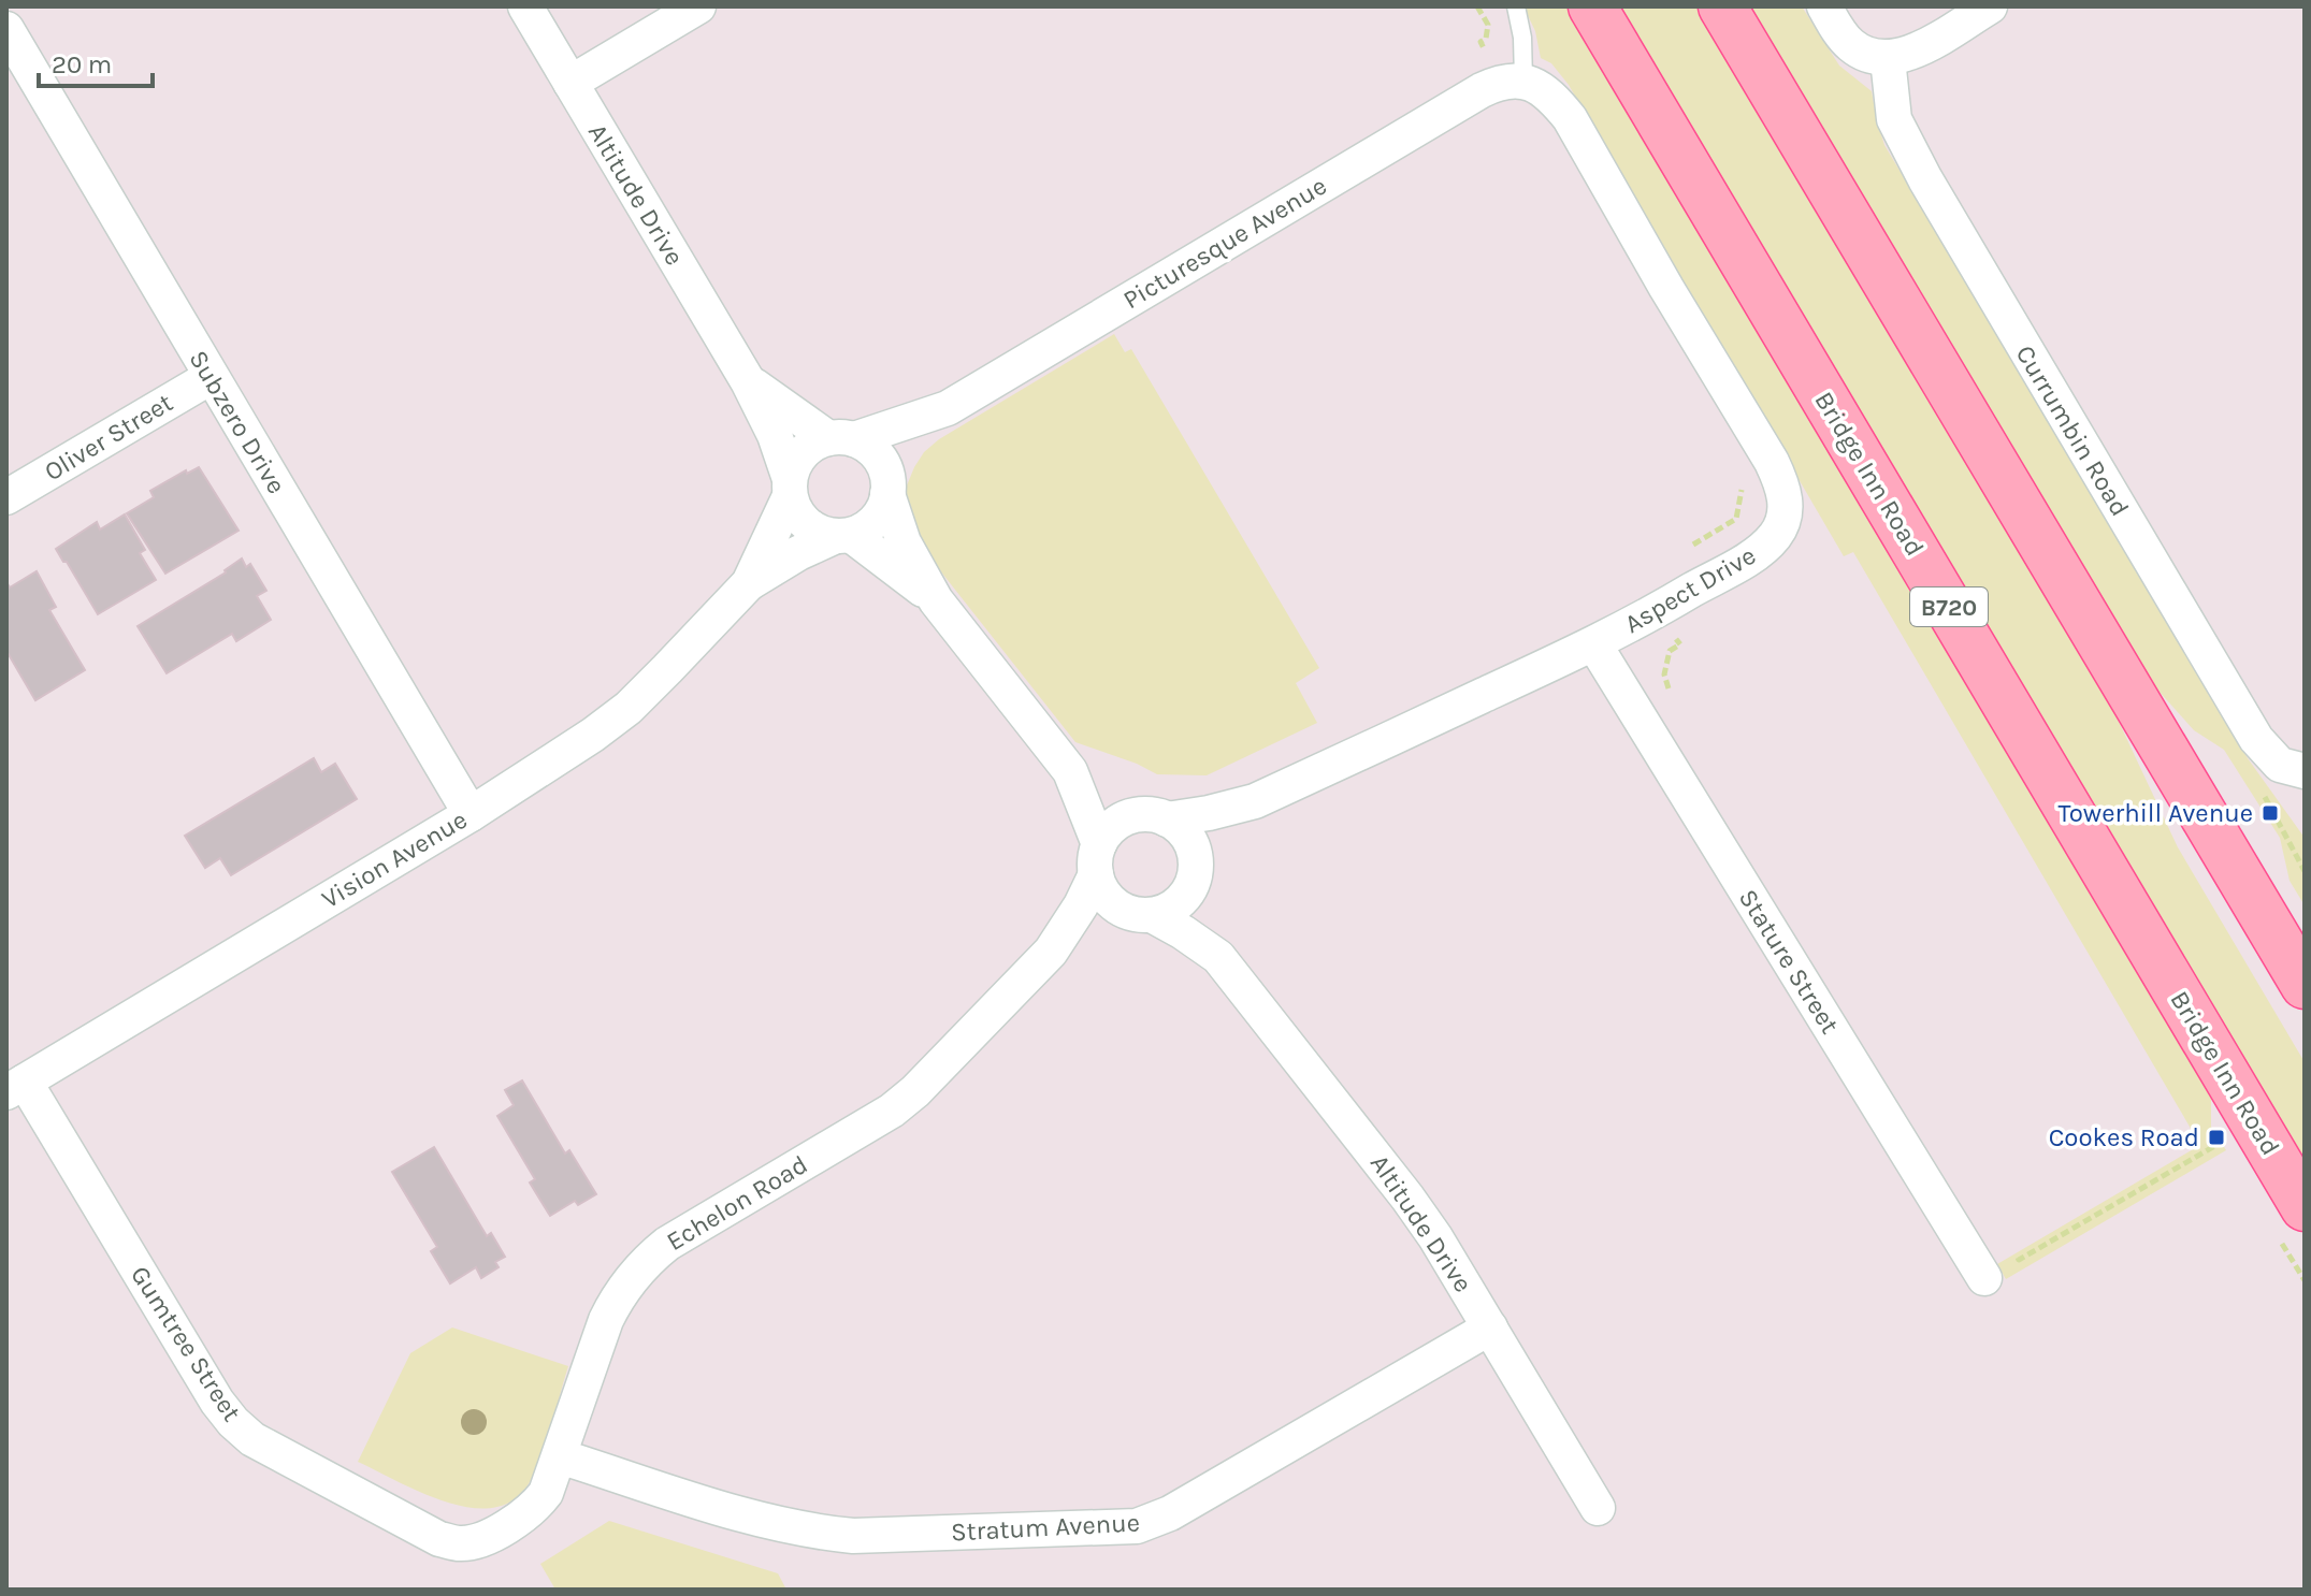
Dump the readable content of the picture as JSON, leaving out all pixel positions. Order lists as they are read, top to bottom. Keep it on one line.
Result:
{"streets":{"main road":["Bridge Inn Road","B720"],"street":["Altitude Drive","Picturesque Avenue","Subzero Drive","Currumbin Road","Oliver Street","Aspect Drive","Vision Avenue","Stature Street","Echelon Road","Gumtree Street","Stratum Avenue"]},"crossings":[["Altitude Drive","Picturesque Avenue"],["Altitude Drive","Aspect Drive"],["Altitude Drive","Vision Avenue"],["Altitude Drive","Echelon Road"],["Altitude Drive","Stratum Avenue"],["Picturesque Avenue","Aspect Drive"],["Picturesque Avenue","Vision Avenue"],["Subzero Drive","Oliver Street"],["Subzero Drive","Vision Avenue"],["Aspect Drive","Stature Street"],["Aspect Drive","Echelon Road"],["Vision Avenue","Gumtree Street"],["Echelon Road","Gumtree Street"],["Echelon Road","Stratum Avenue"]],"places":{"transit":["Towerhill Avenue","Cookes Road"]},"scale_bar":"20 m"}
